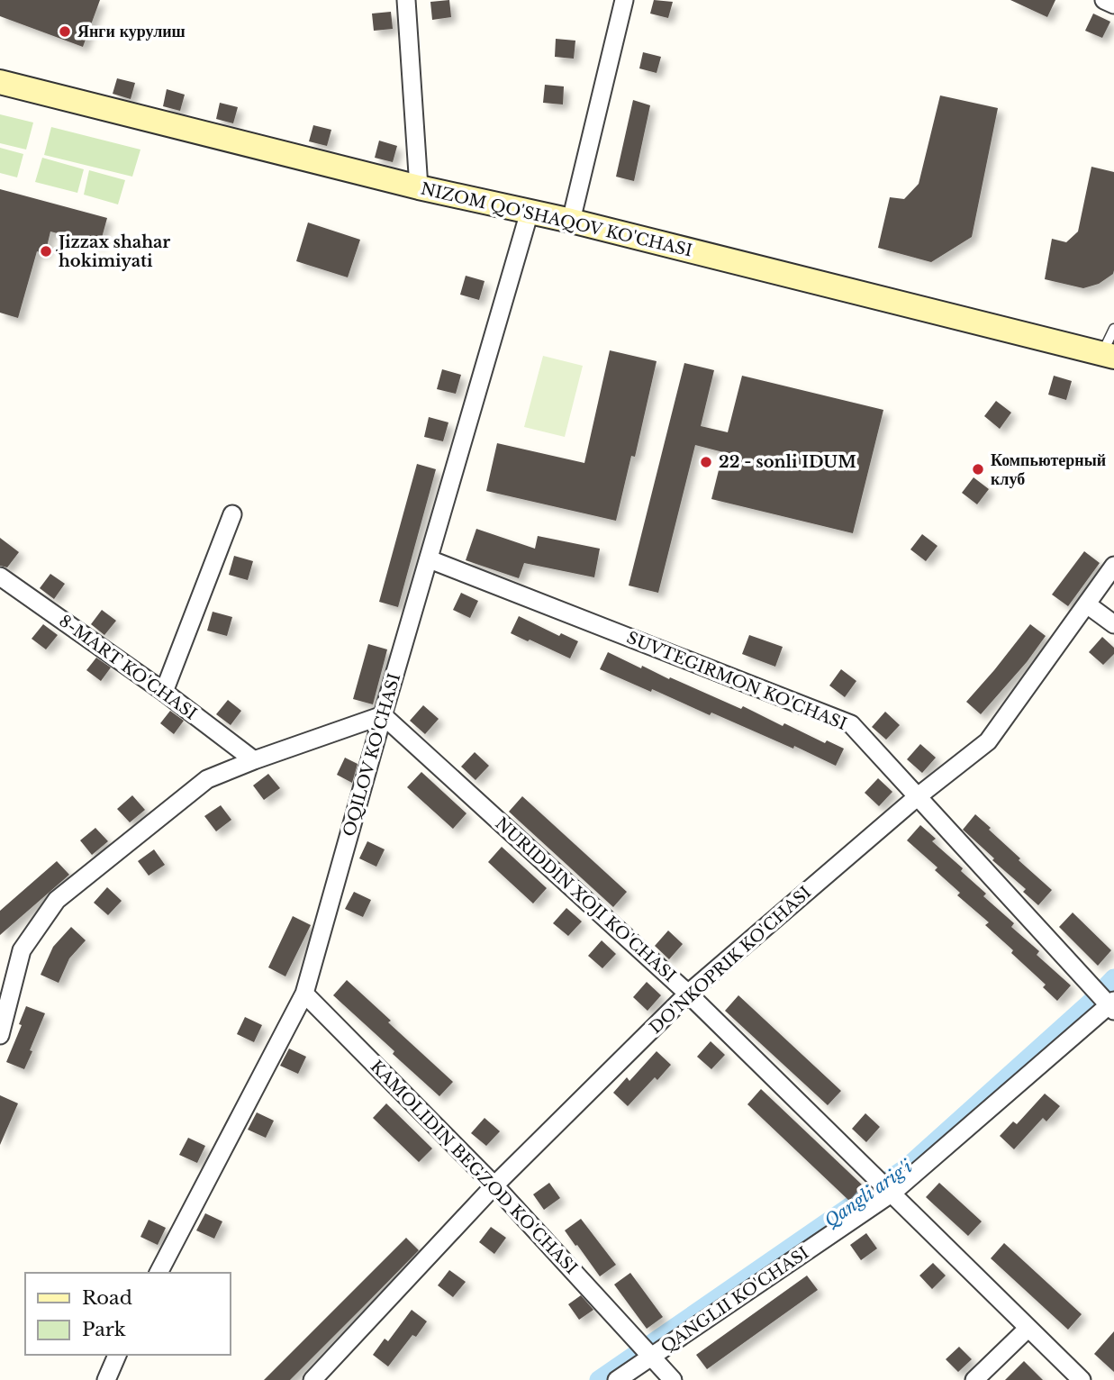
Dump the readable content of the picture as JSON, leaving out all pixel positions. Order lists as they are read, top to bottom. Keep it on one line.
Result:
{"streets":{"main road":["NIZOM QO'SHAQOV KO'CHASI"],"street":["8-MART KO'CHASI","SUVTEGIRMON KO'CHASI","OQILOV KO'CHASI","NURIDDIN XOJI KO'CHASI","DO'NKOPRIK KO'CHASI","KAMOLIDIN BEGZOD KO'CHASI","QANGLII KO'CHASI"]},"crossings":[["NIZOM QO'SHAQOV KO'CHASI","OQILOV KO'CHASI"],["SUVTEGIRMON KO'CHASI","OQILOV KO'CHASI"],["SUVTEGIRMON KO'CHASI","DO'NKOPRIK KO'CHASI"],["SUVTEGIRMON KO'CHASI","QANGLII KO'CHASI"],["OQILOV KO'CHASI","NURIDDIN XOJI KO'CHASI"],["OQILOV KO'CHASI","KAMOLIDIN BEGZOD KO'CHASI"],["NURIDDIN XOJI KO'CHASI","DO'NKOPRIK KO'CHASI"],["NURIDDIN XOJI KO'CHASI","QANGLII KO'CHASI"],["DO'NKOPRIK KO'CHASI","KAMOLIDIN BEGZOD KO'CHASI"],["KAMOLIDIN BEGZOD KO'CHASI","QANGLII KO'CHASI"]],"water":["Qangli arig'i"],"places":["Янги курулиш","Jizzax shahar hokimiyati","22 - sonli IDUM","Компьютерный клуб"],"legend":["Road","Park"]}
